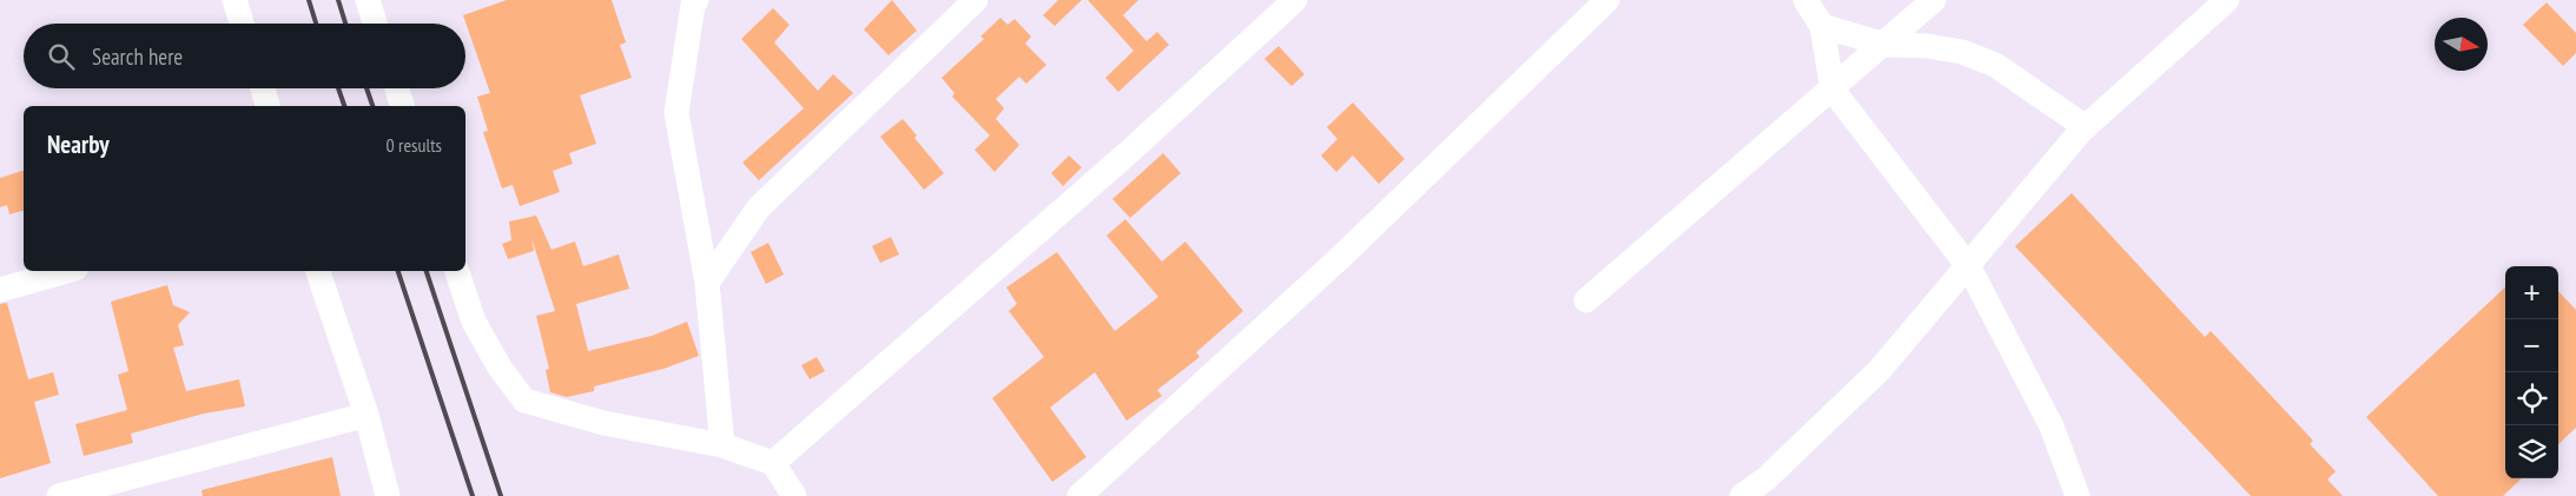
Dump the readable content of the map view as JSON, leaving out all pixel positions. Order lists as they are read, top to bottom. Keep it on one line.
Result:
{"north":"right","page":{"search":"Search here","heading":["Nearby","0 results"],"map_buttons":["+","−"]}}
